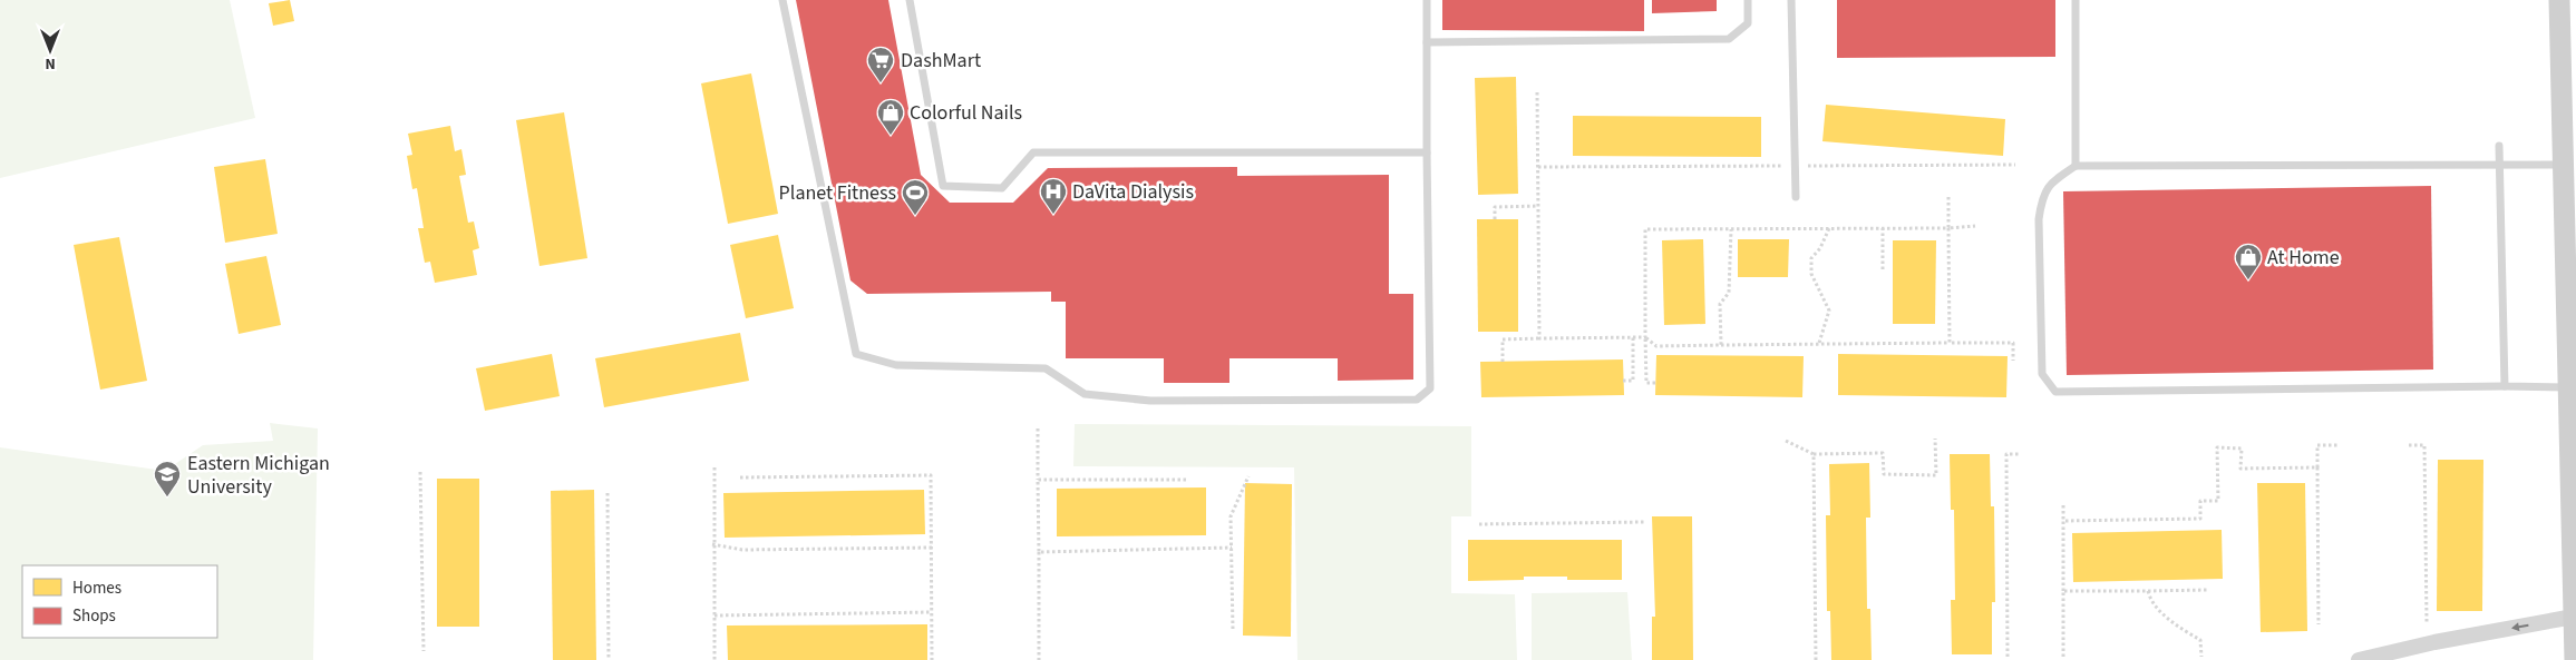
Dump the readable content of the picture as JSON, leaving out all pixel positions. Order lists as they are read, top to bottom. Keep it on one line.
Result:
{"places":{"supermarket":["DashMart"],"shop":["Colorful Nails","At Home"],"hospital":["DaVita Dialysis"],"sports":["Planet Fitness"],"school or university":["Eastern Michigan University"]},"legend":["Homes","Shops"],"north":"bottom"}
